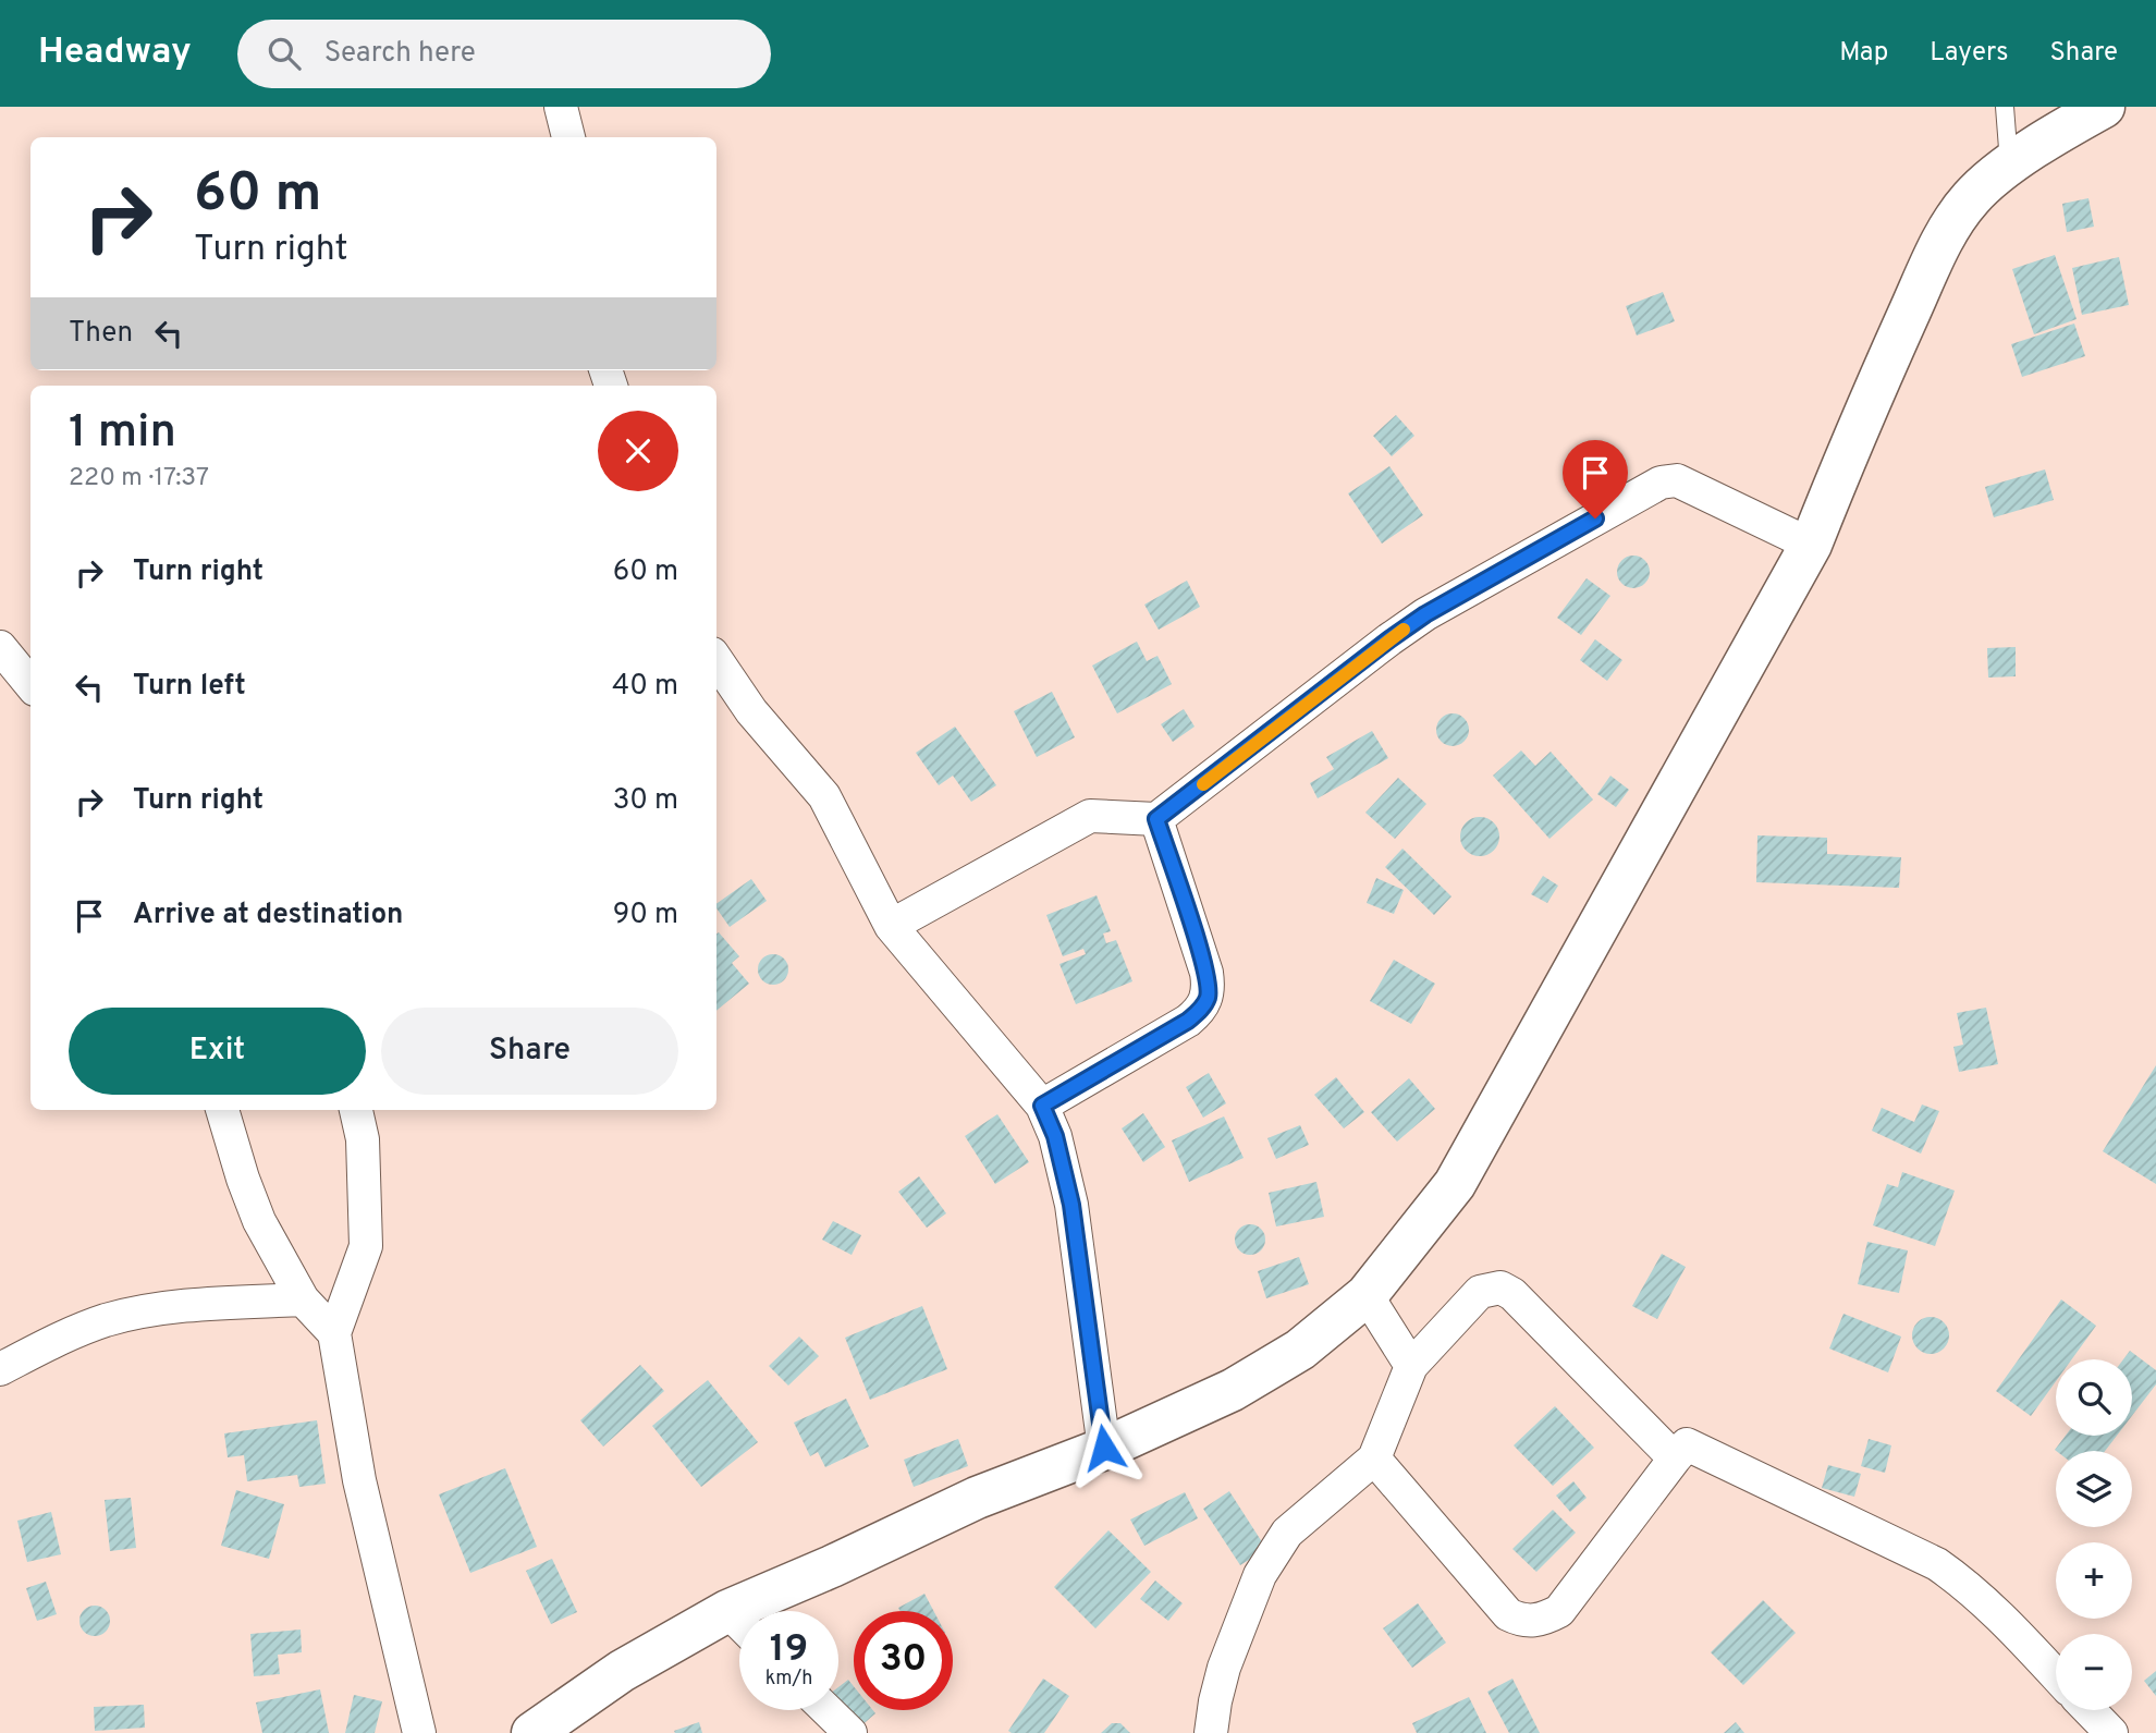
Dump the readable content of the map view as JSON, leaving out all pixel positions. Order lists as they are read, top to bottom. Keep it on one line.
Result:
{"page":{"header":"Headway","search":"Search here","nav":["Map","Layers","Share"],"turn":["60 m","Turn right"],"then":"Then","heading":["1 min","220 m · 17:37"],"list":[{"name":"Turn right","value":"60 m"},{"name":"Turn left","value":"40 m"},{"name":"Turn right","value":"30 m"},{"name":"Arrive at destination","value":"90 m"}],"buttons":["Exit","Share"],"map_buttons":["+","−"],"speed":"19 km/h","limit":"30"}}
